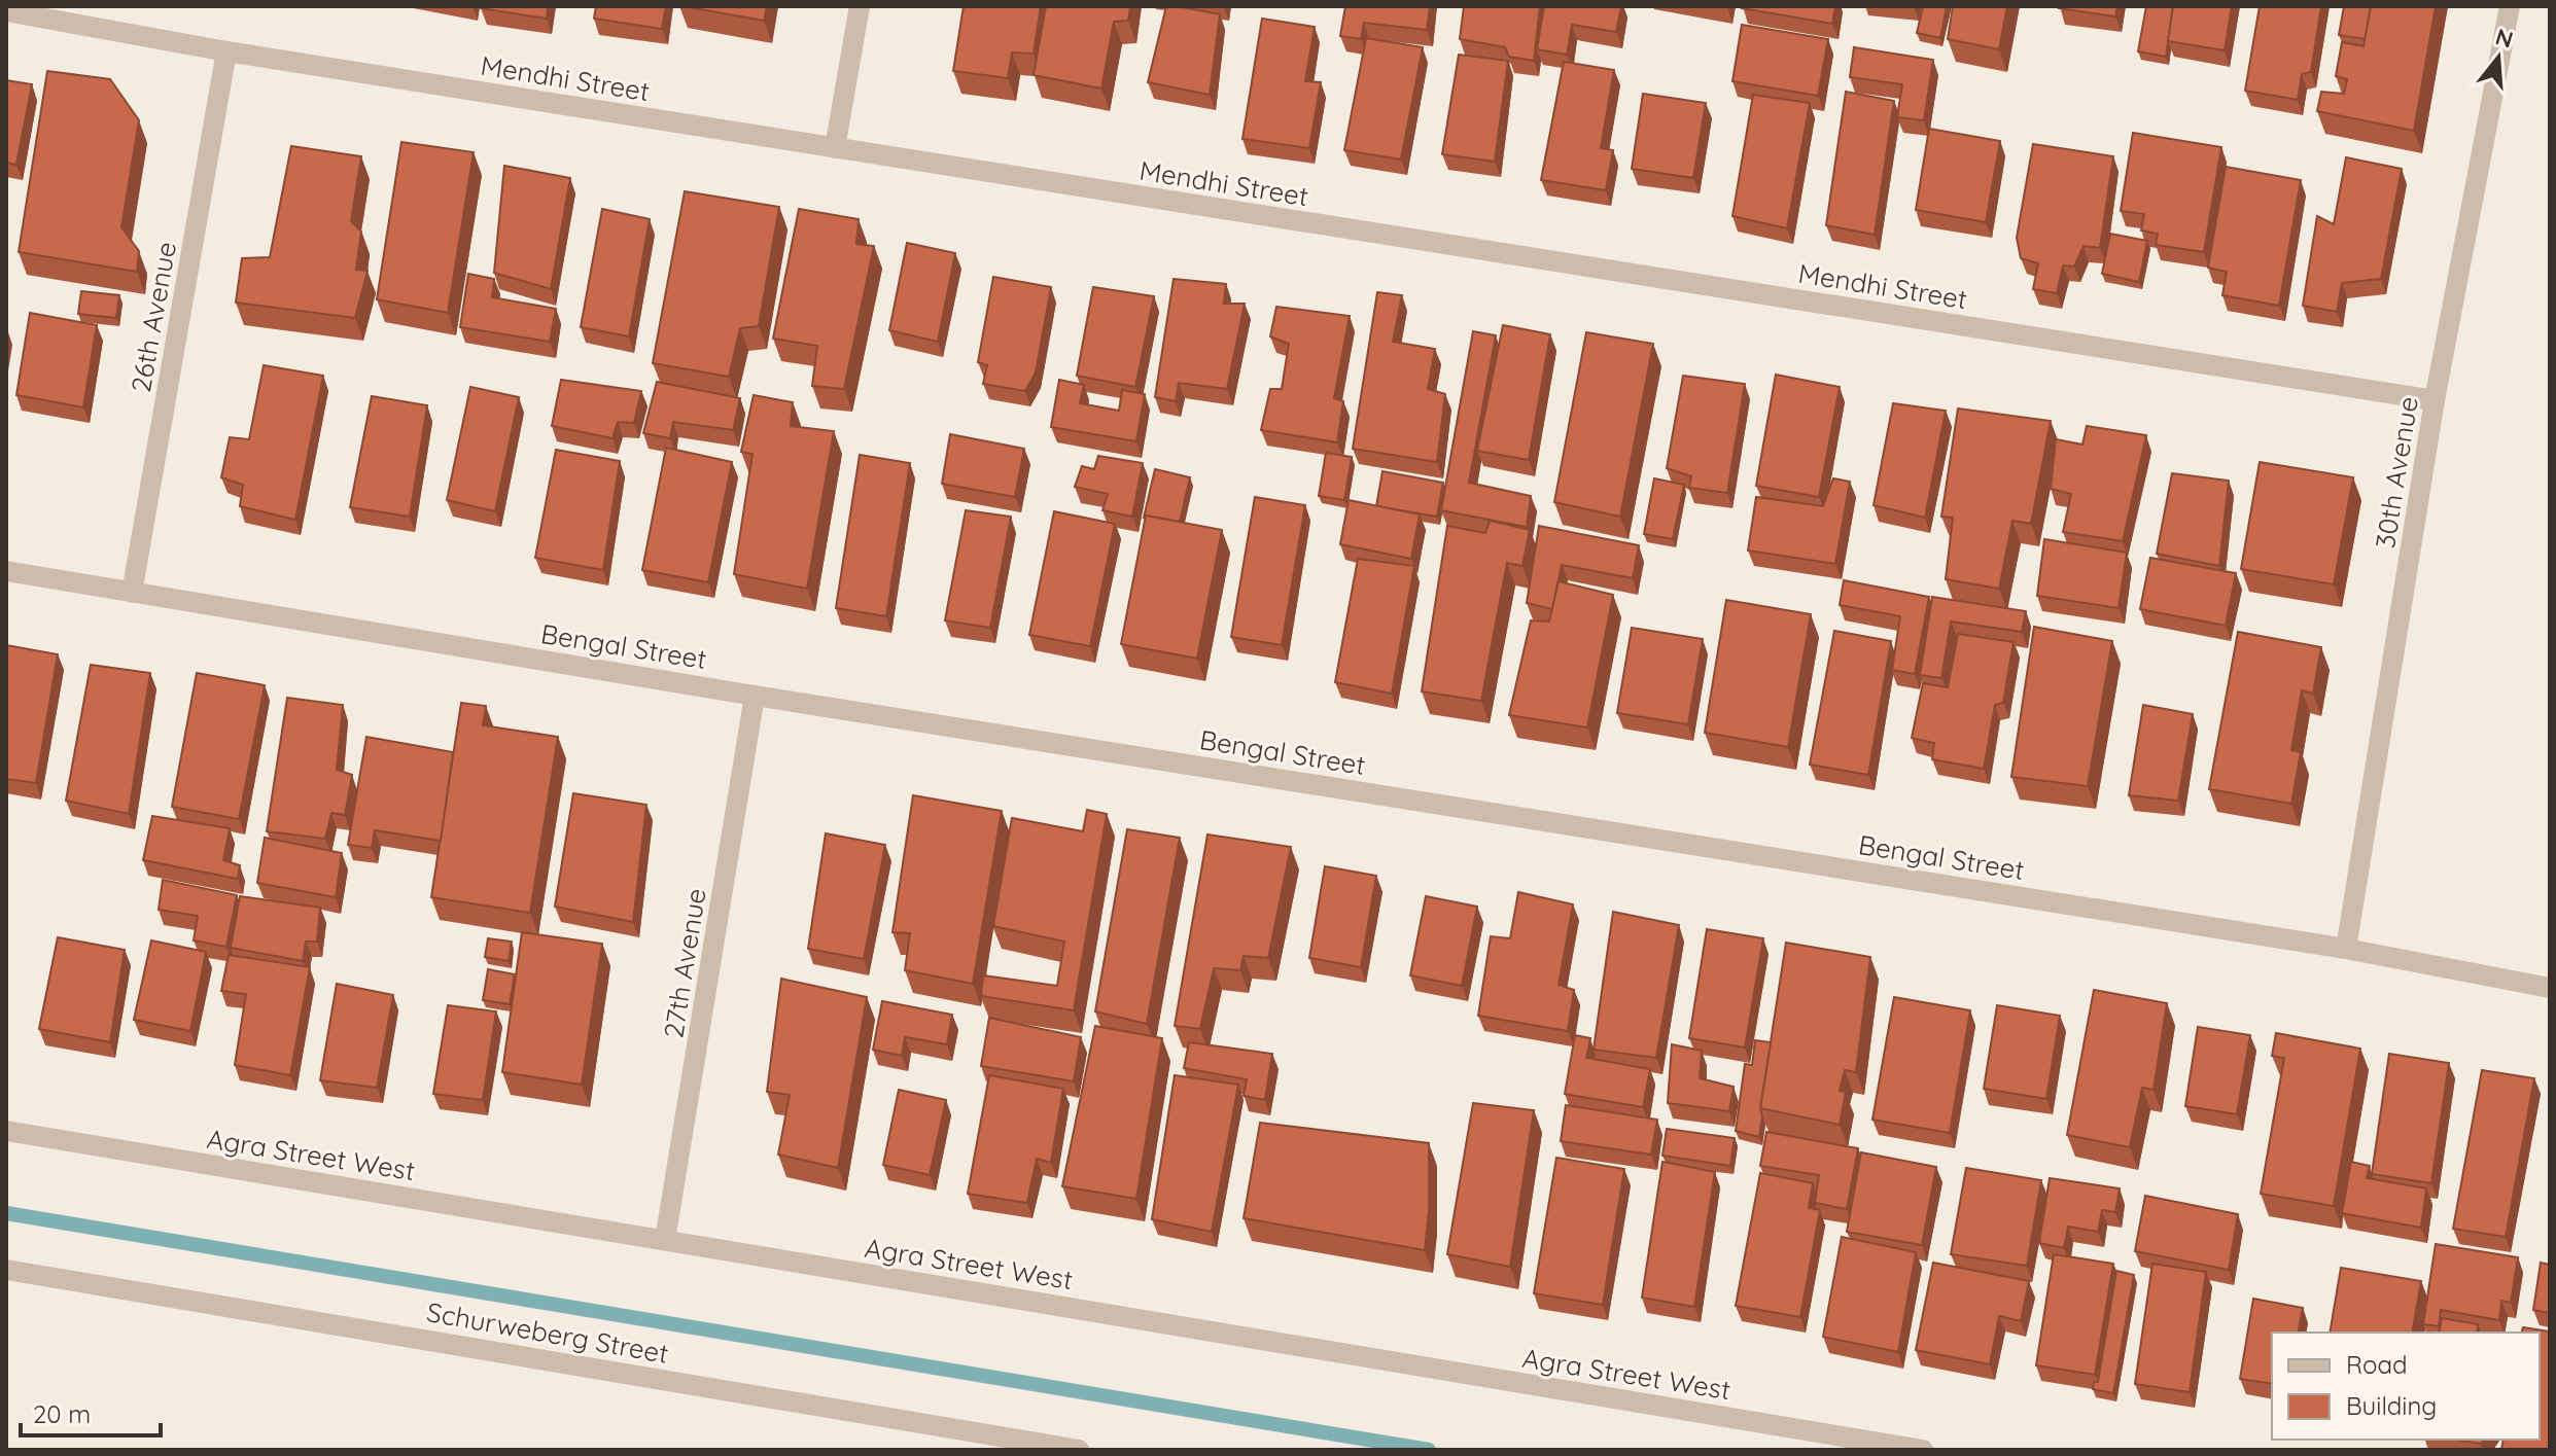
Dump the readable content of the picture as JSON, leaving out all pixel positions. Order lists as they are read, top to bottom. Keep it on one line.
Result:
{"streets":{"street":["Mendhi Street","26th Avenue","30th Avenue","Bengal Street","27th Avenue","Agra Street West","Schurweberg Street"]},"crossings":[["Mendhi Street","26th Avenue"],["Mendhi Street","30th Avenue"],["26th Avenue","Bengal Street"],["30th Avenue","Bengal Street"],["Bengal Street","27th Avenue"],["27th Avenue","Agra Street West"]],"legend":["Road","Building"],"scale_bar":"20 m","north":"top"}
